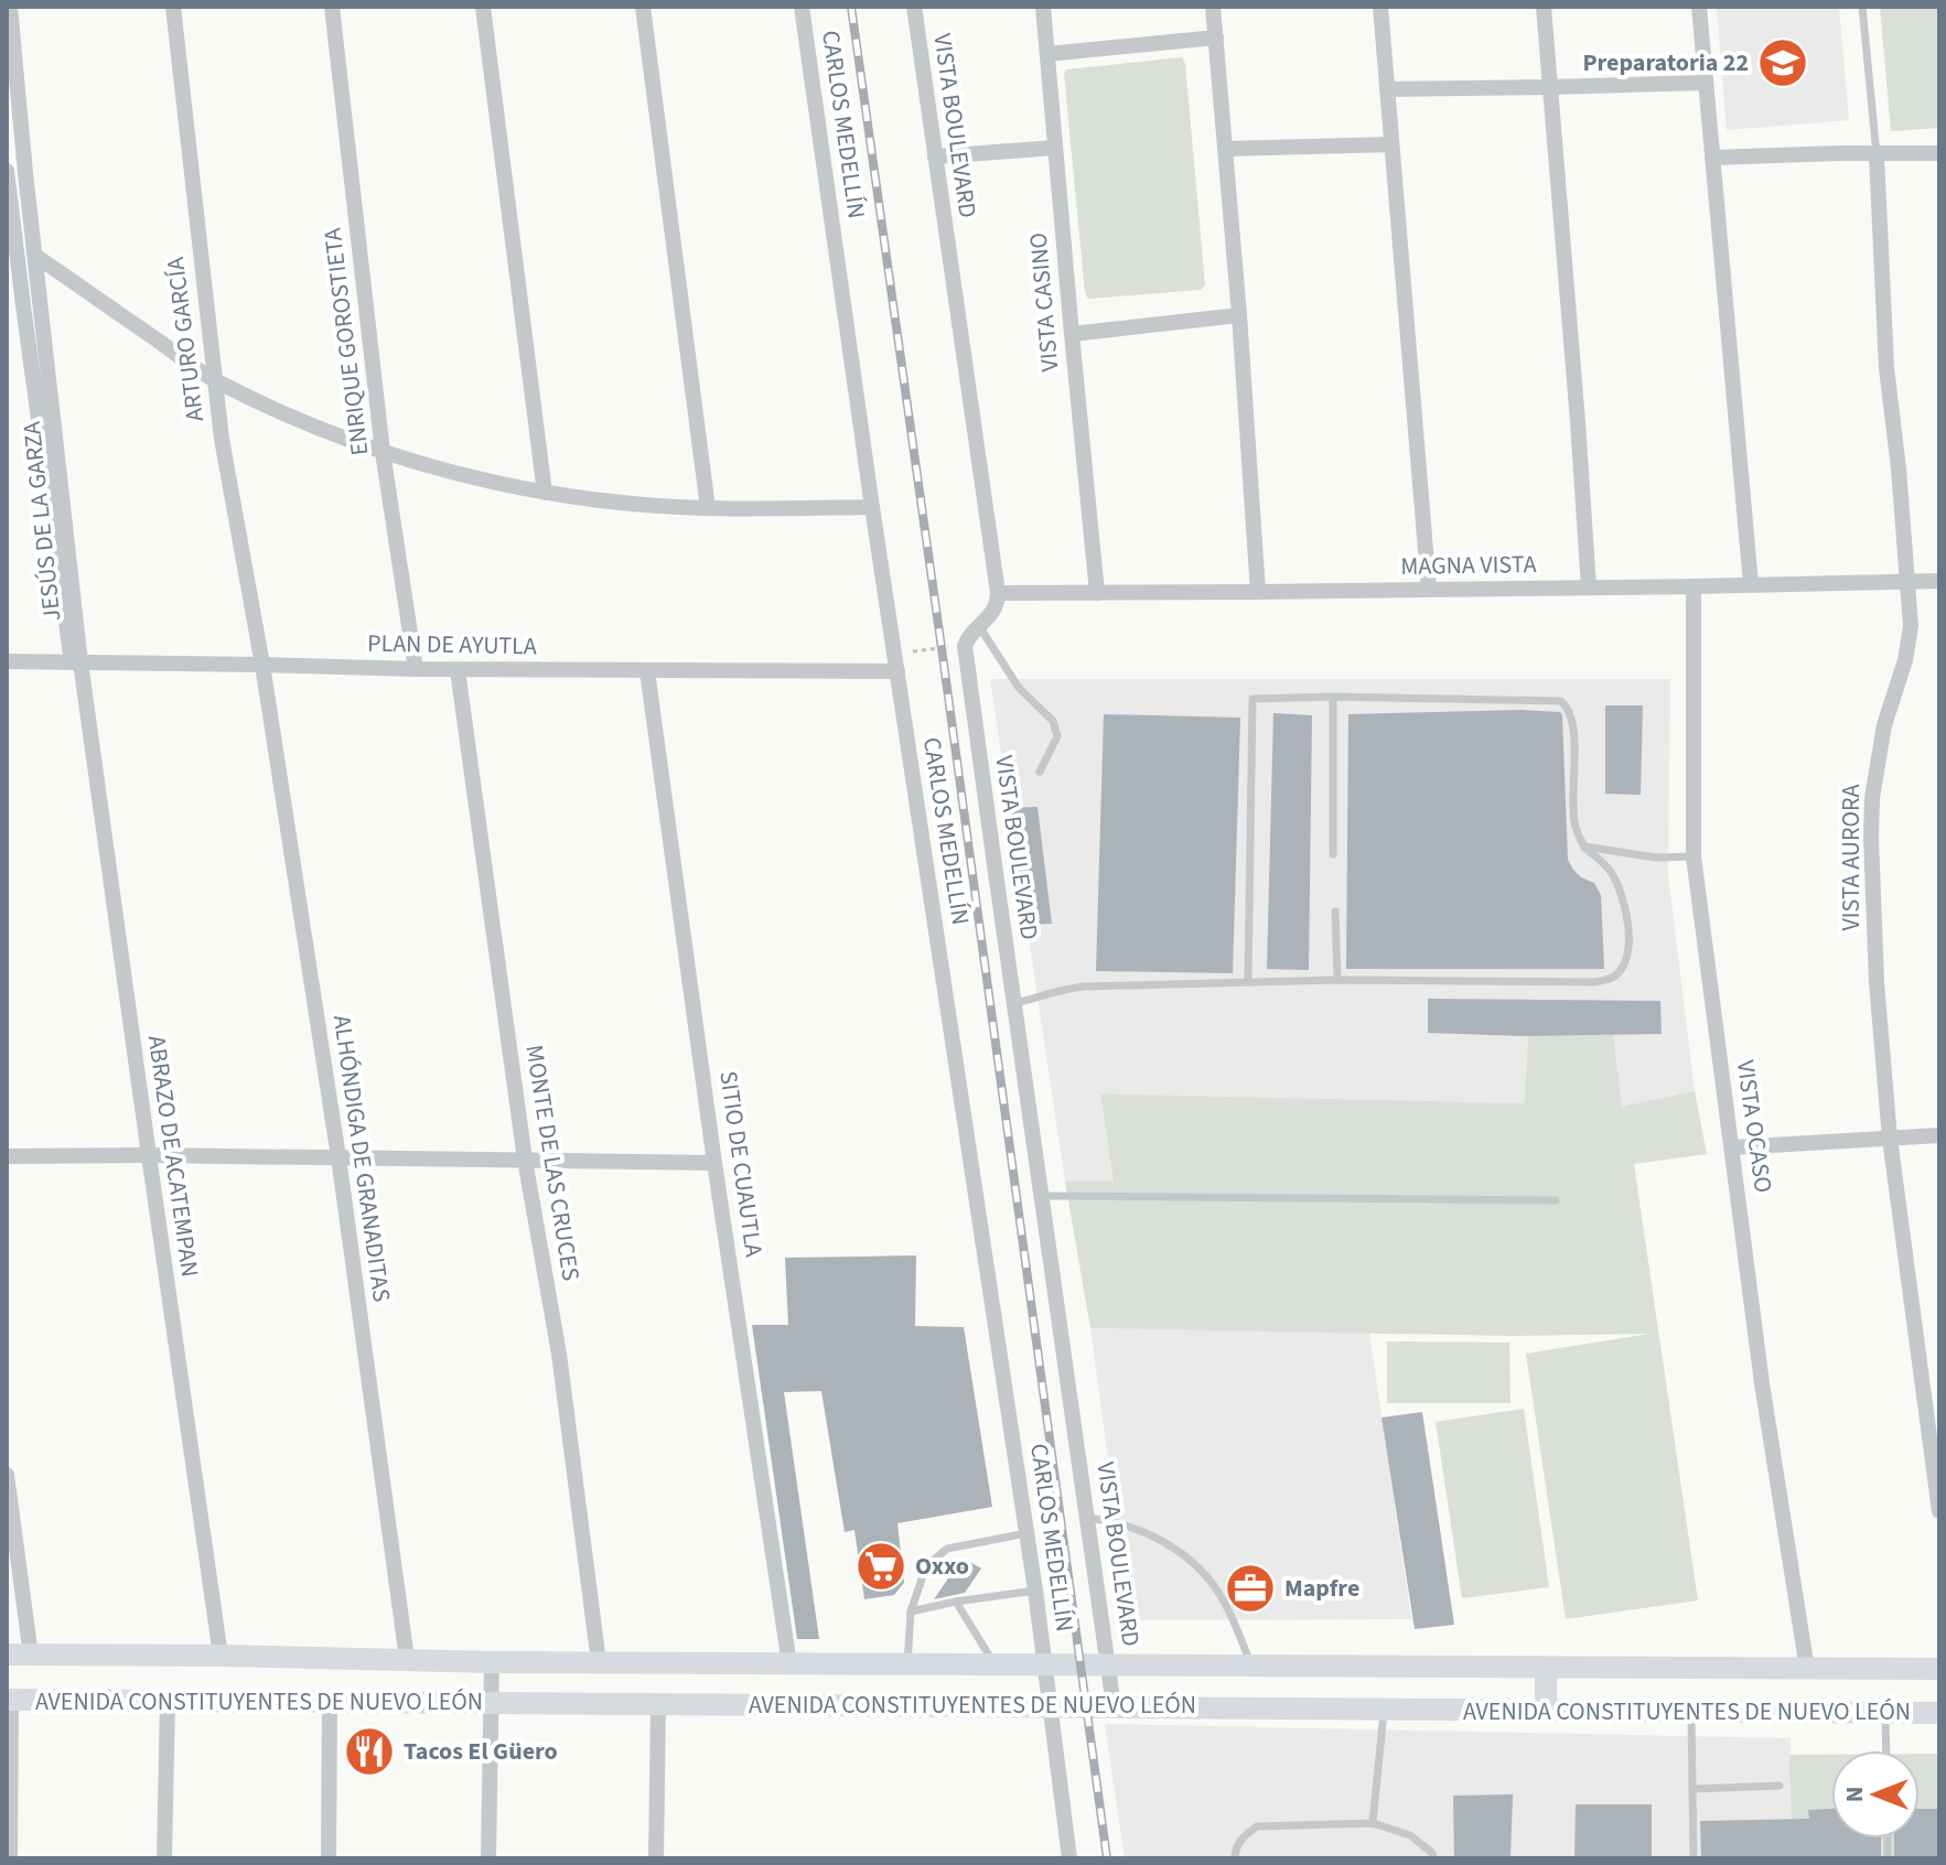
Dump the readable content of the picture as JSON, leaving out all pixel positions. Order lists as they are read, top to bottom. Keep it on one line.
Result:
{"streets":{"main road":["AVENIDA CONSTITUYENTES DE NUEVO LEÓN"],"street":["CARLOS MEDELLÍN","VISTA BOULEVARD","VISTA CASINO","ARTURO GARCÍA","ENRIQUE GOROSTIETA","JESÚS DE LA GARZA","MAGNA VISTA","PLAN DE AYUTLA","VISTA AURORA","VISTA OCASO","ABRAZO DE ACATEMPAN","ALHÓNDIGA DE GRANADITAS","MONTE DE LAS CRUCES","SITIO DE CUAUTLA"]},"crossings":[["CARLOS MEDELLÍN","PLAN DE AYUTLA"],["CARLOS MEDELLÍN","AVENIDA CONSTITUYENTES DE NUEVO LEÓN"],["VISTA BOULEVARD","MAGNA VISTA"],["VISTA BOULEVARD","AVENIDA CONSTITUYENTES DE NUEVO LEÓN"],["VISTA CASINO","MAGNA VISTA"],["ARTURO GARCÍA","PLAN DE AYUTLA"],["ARTURO GARCÍA","ALHÓNDIGA DE GRANADITAS"],["ENRIQUE GOROSTIETA","PLAN DE AYUTLA"],["JESÚS DE LA GARZA","PLAN DE AYUTLA"],["JESÚS DE LA GARZA","ABRAZO DE ACATEMPAN"],["MAGNA VISTA","VISTA AURORA"],["MAGNA VISTA","VISTA OCASO"],["PLAN DE AYUTLA","ABRAZO DE ACATEMPAN"],["PLAN DE AYUTLA","ALHÓNDIGA DE GRANADITAS"],["PLAN DE AYUTLA","MONTE DE LAS CRUCES"],["PLAN DE AYUTLA","SITIO DE CUAUTLA"],["VISTA OCASO","AVENIDA CONSTITUYENTES DE NUEVO LEÓN"],["ABRAZO DE ACATEMPAN","AVENIDA CONSTITUYENTES DE NUEVO LEÓN"],["ALHÓNDIGA DE GRANADITAS","AVENIDA CONSTITUYENTES DE NUEVO LEÓN"],["MONTE DE LAS CRUCES","AVENIDA CONSTITUYENTES DE NUEVO LEÓN"],["SITIO DE CUAUTLA","AVENIDA CONSTITUYENTES DE NUEVO LEÓN"]],"places":{"school or university":["Preparatoria 22"],"supermarket":["Oxxo"],"office":["Mapfre"],"restaurant":["Tacos El Güero"]},"north":"left"}
